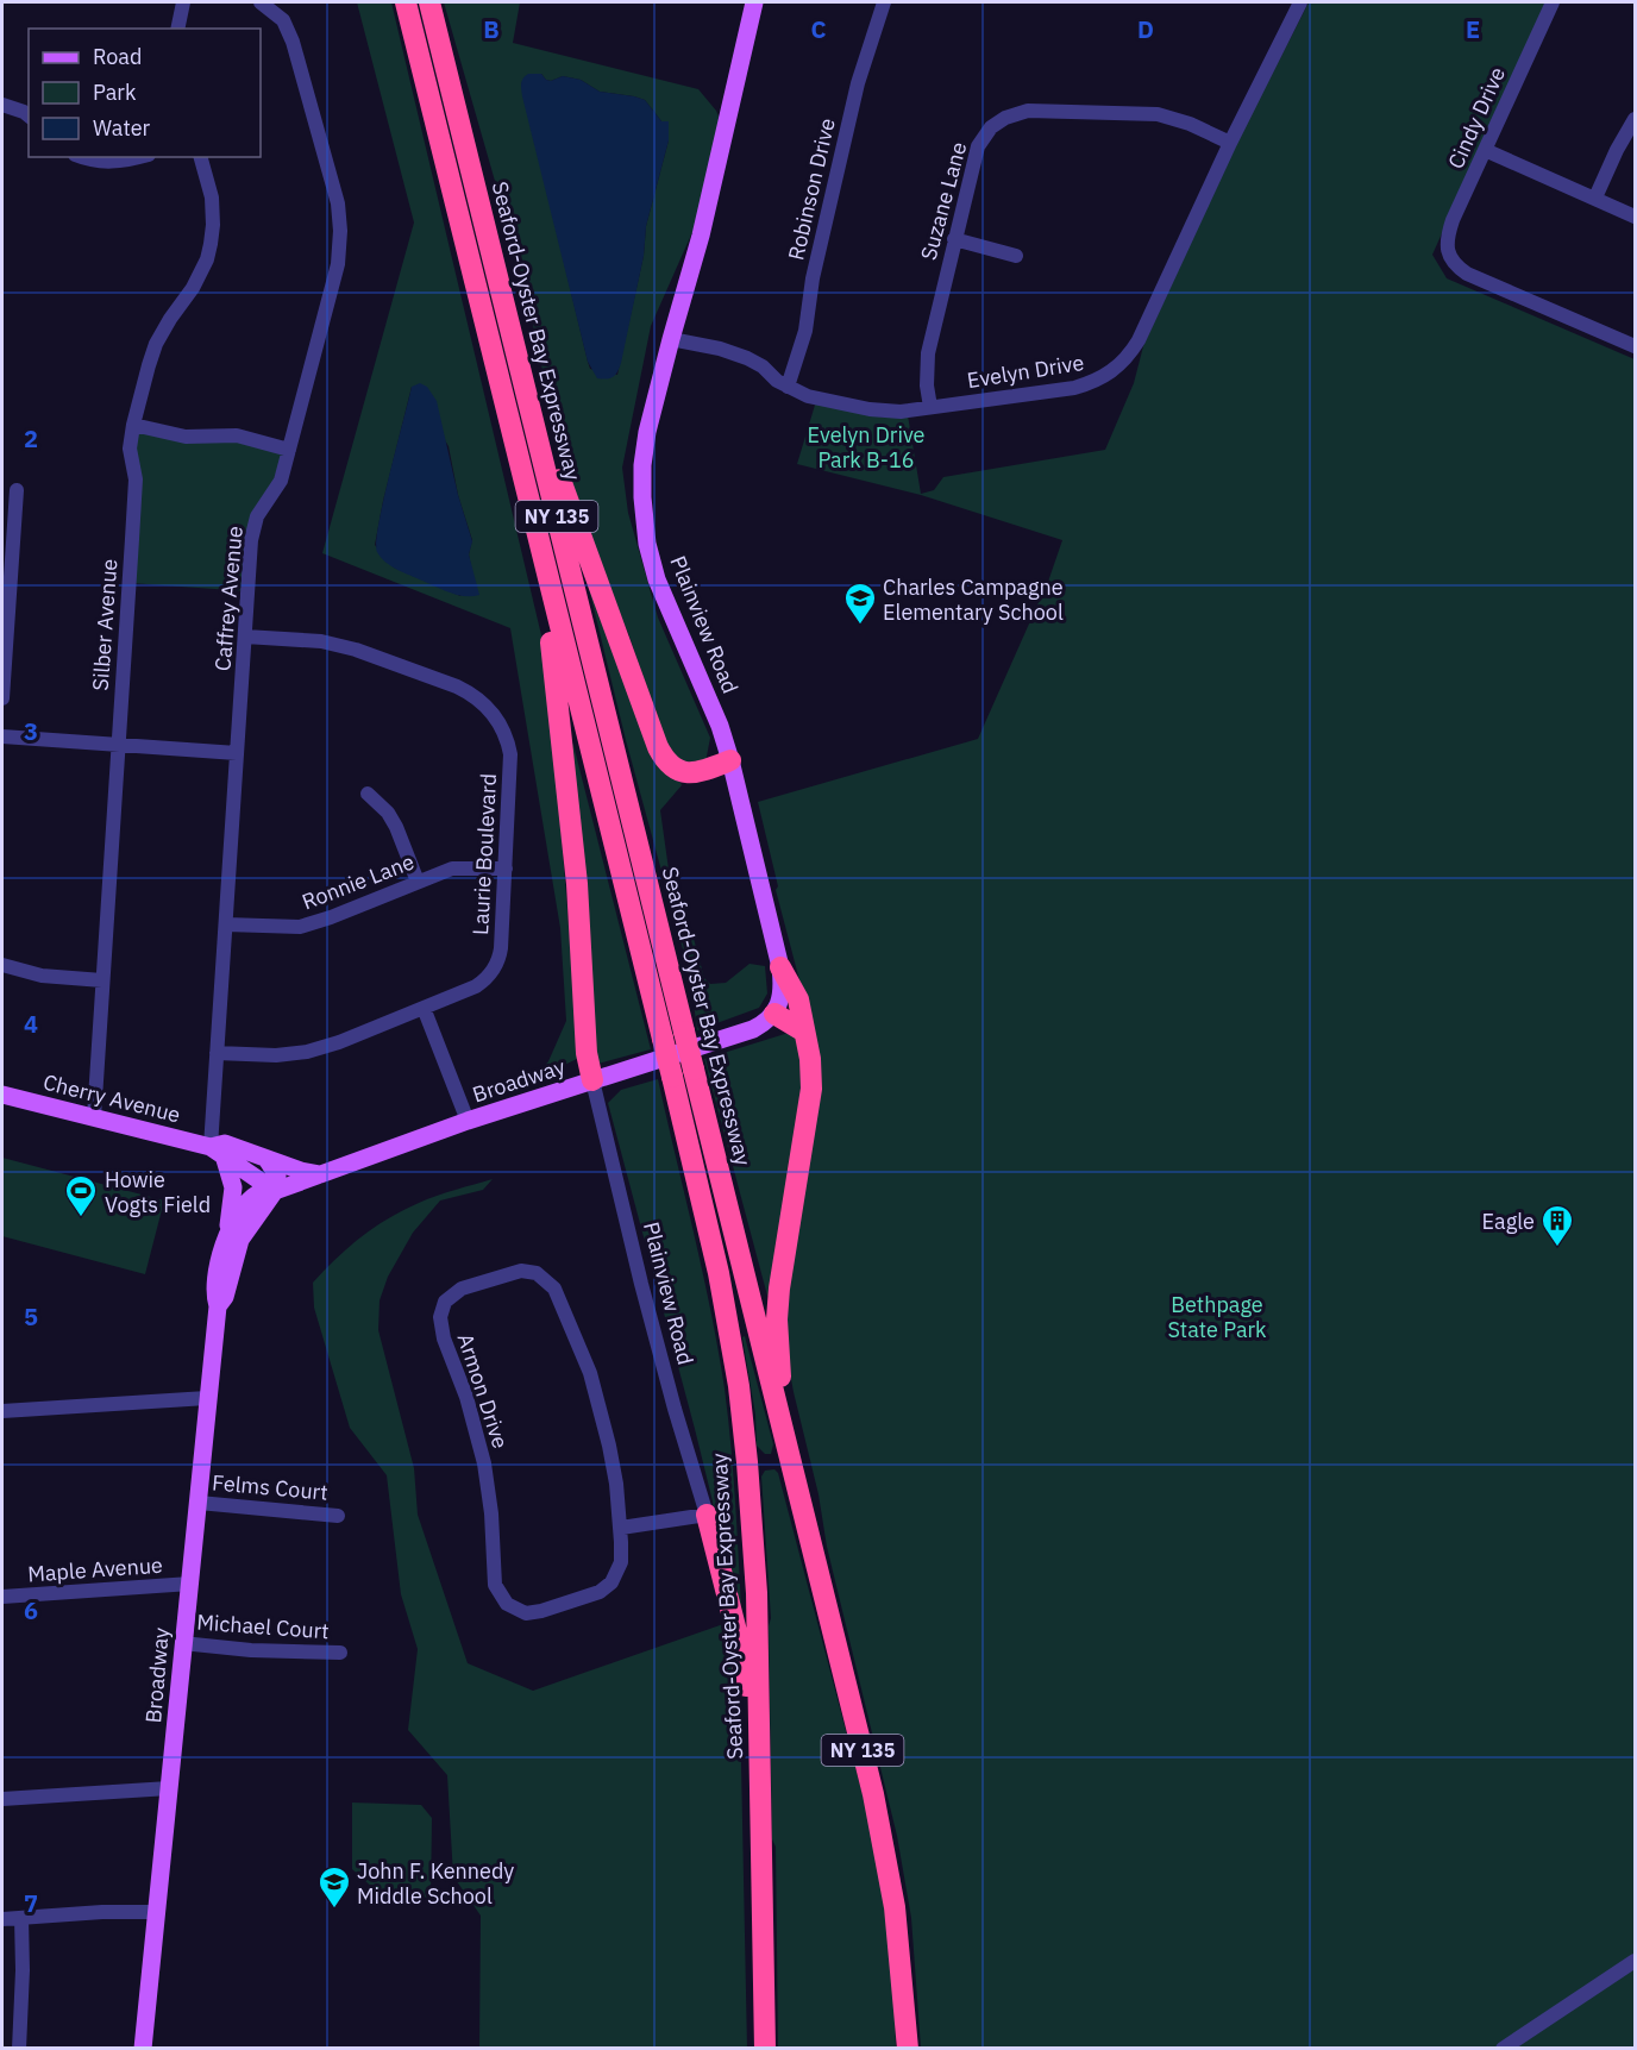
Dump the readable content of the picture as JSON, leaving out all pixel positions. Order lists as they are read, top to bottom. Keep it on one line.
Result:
{"streets":{"highway":["Seaford-Oyster Bay Expressway","NY 135"],"main road":["Plainview Road","Broadway","Cherry Avenue"],"street":["Cindy Drive","Robinson Drive","Suzane Lane","Evelyn Drive","Caffrey Avenue","Silber Avenue","Laurie Boulevard","Ronnie Lane","Armon Drive","Felms Court","Maple Avenue","Michael Court"]},"crossings":[["Robinson Drive","Evelyn Drive"],["Suzane Lane","Evelyn Drive"],["Evelyn Drive","Plainview Road"],["Caffrey Avenue","Laurie Boulevard"],["Caffrey Avenue","Ronnie Lane"],["Caffrey Avenue","Cherry Avenue"],["Silber Avenue","Cherry Avenue"],["Plainview Road","Broadway"],["Laurie Boulevard","Ronnie Lane"],["Broadway","Cherry Avenue"],["Broadway","Felms Court"],["Broadway","Maple Avenue"],["Broadway","Michael Court"]],"parks":["Evelyn Drive Park B-16","Bethpage State Park"],"places":{"school or university":["Charles Campagne Elementary School","John F. Kennedy Middle School"],"sports":["Howie Vogts Field"],"building":["Eagle"]},"legend":["Road","Park","Water"],"grid":{"columns":["B","C","D","E"],"rows":["2","3","4","5","6","7"]}}
